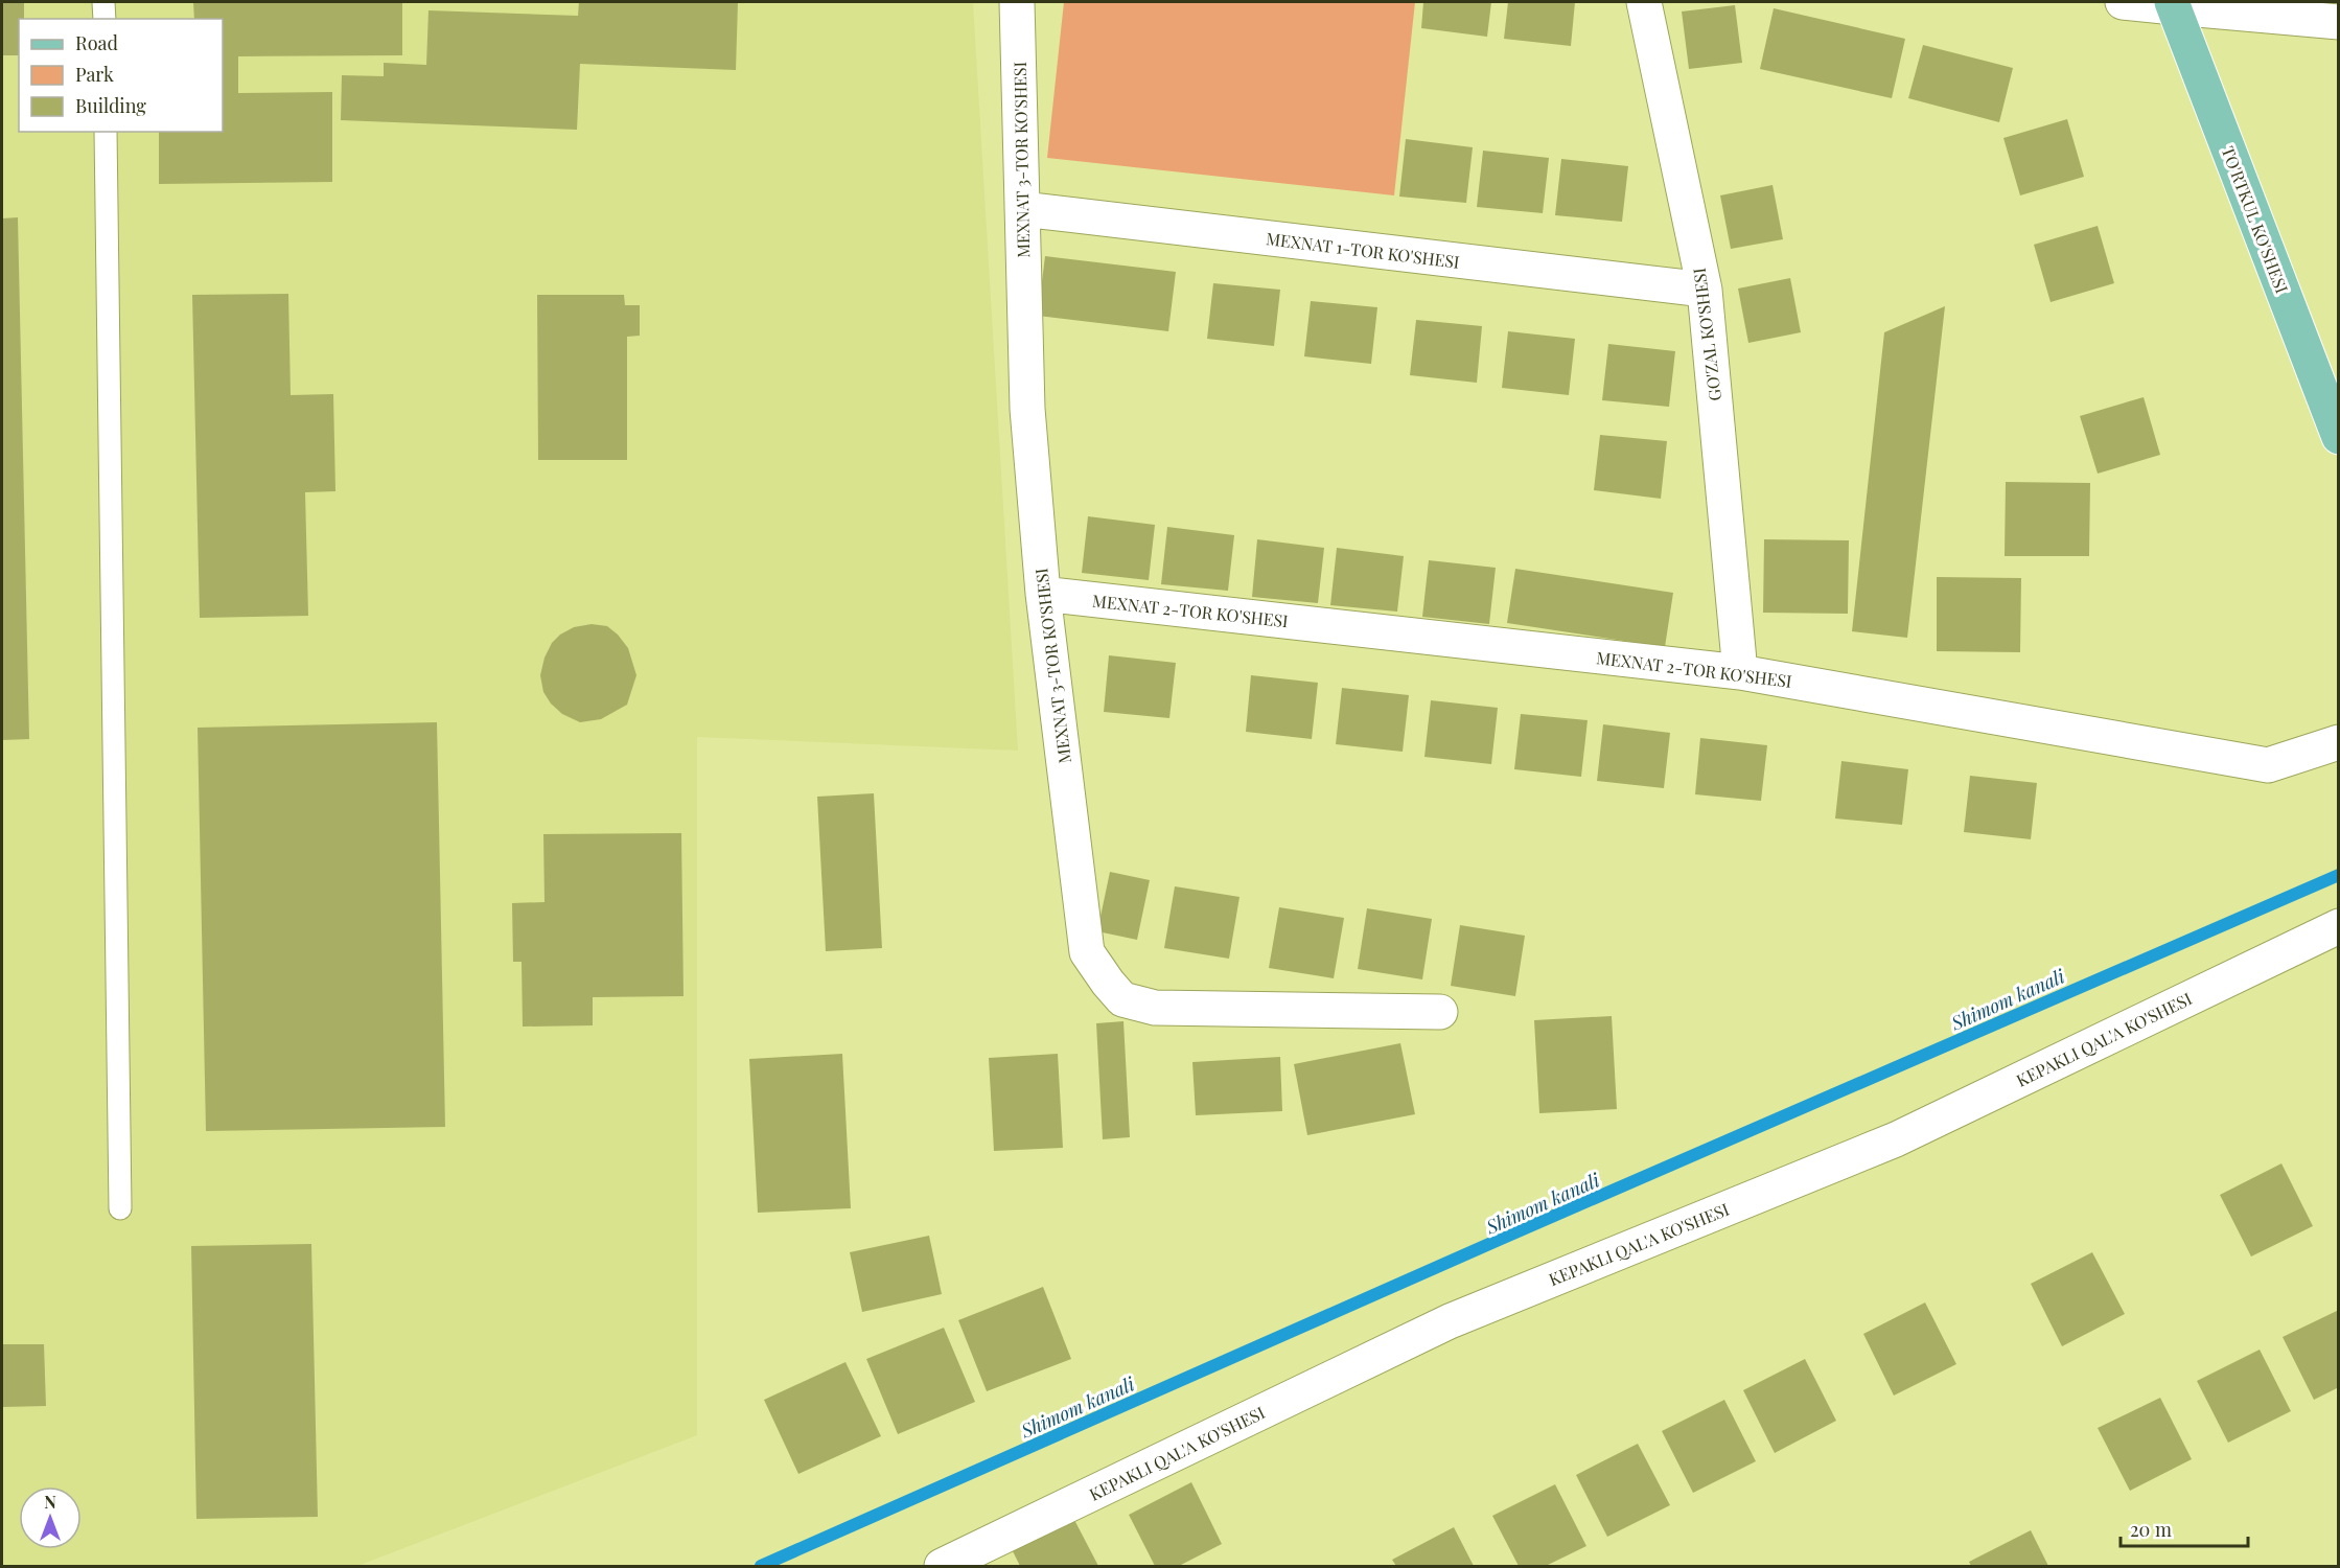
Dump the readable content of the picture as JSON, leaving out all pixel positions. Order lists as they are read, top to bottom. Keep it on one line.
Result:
{"streets":{"main road":["TO'RTKUL KO'SHESI"],"street":["MEXNAT 3-TOR KO'SHESI","MEXNAT 1-TOR KO'SHESI","GO'ZAL KO'SHESI","MEXNAT 2-TOR KO'SHESI","KEPAKLI QAL'A KO'SHESI"]},"crossings":[["MEXNAT 3-TOR KO'SHESI","MEXNAT 1-TOR KO'SHESI"],["MEXNAT 3-TOR KO'SHESI","MEXNAT 2-TOR KO'SHESI"],["MEXNAT 1-TOR KO'SHESI","GO'ZAL KO'SHESI"],["GO'ZAL KO'SHESI","MEXNAT 2-TOR KO'SHESI"]],"water":["Shimom kanali"],"legend":["Road","Park","Building"],"scale_bar":"20 m","north":"top"}
